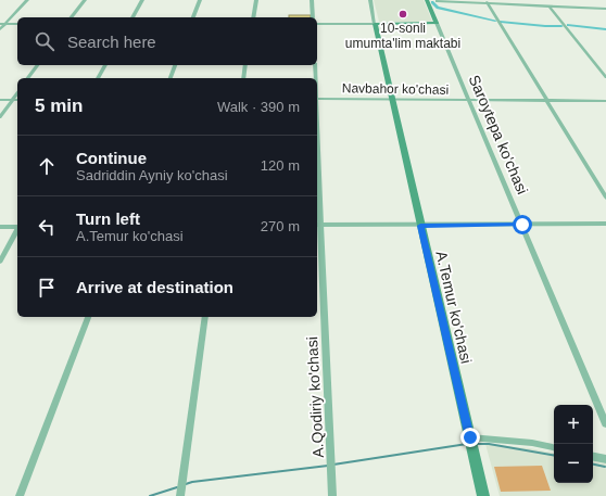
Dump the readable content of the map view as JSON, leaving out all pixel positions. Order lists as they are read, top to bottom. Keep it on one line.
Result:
{"streets":{"main road":["A.Temur ko'chasi"],"street":["Navbahor ko'chasi","Saroytepa ko'chasi","A.Qodiriy ko'chasi"]},"crossings":[["Navbahor ko'chasi","Saroytepa ko'chasi"],["Navbahor ko'chasi","A.Temur ko'chasi"]],"places":["10-sonli umumta'lim maktabi"],"page":{"search":"Search here","heading":["5 min","Walk · 390 m"],"list":[["Continue","Sadriddin Ayniy ko'chasi","120 m"],["Turn left","A.Temur ko'chasi","270 m"],"Arrive at destination"],"map_buttons":["+","−"]}}
